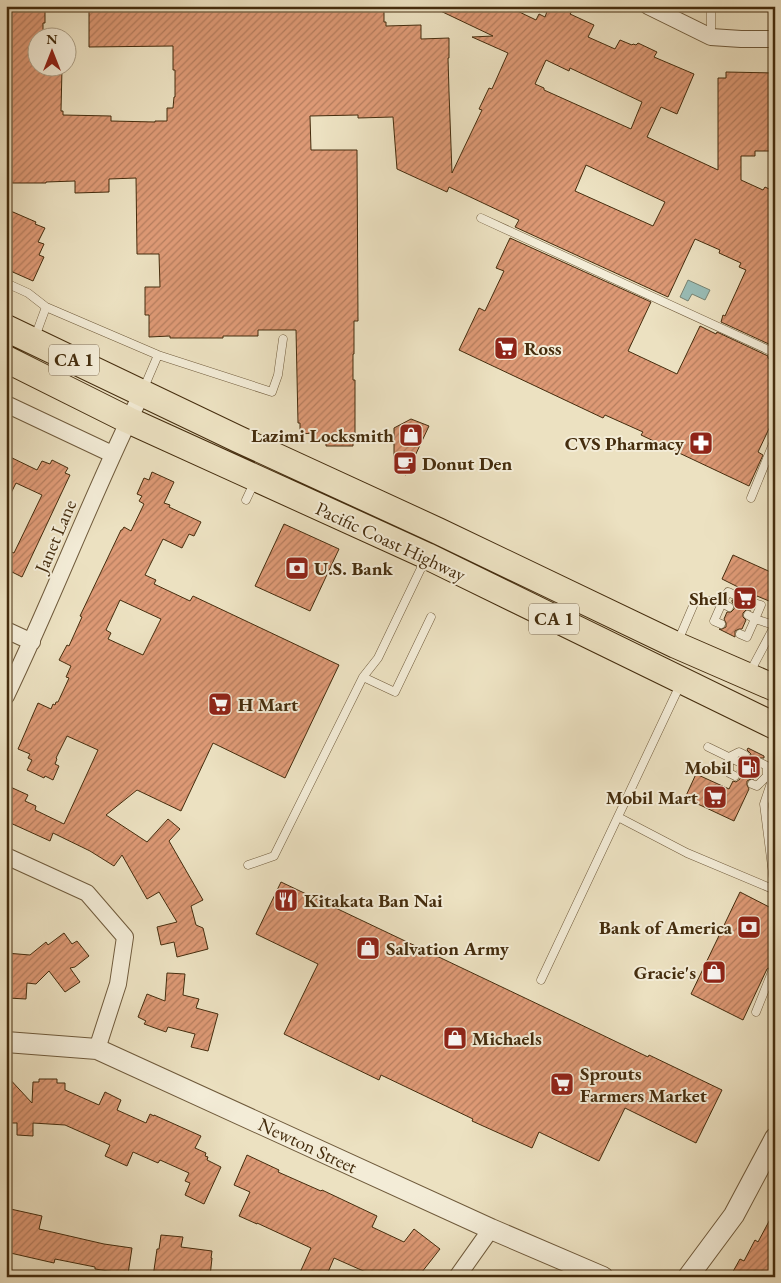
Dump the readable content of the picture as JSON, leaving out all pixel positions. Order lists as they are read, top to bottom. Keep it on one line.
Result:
{"streets":{"highway":["CA 1","Pacific Coast Highway"],"street":["Janet Lane","Newton Street"]},"crossings":[["Janet Lane","Pacific Coast Highway"]],"places":{"supermarket":["Ross","Shell","H Mart","Mobil Mart","Sprouts Farmers Market"],"shop":["Lazimi Locksmith","Salvation Army","Gracie's","Michaels"],"pharmacy":["CVS Pharmacy"],"cafe":["Donut Den"],"bank":["U.S. Bank","Bank of America"],"fuel station":["Mobil"],"restaurant":["Kitakata Ban Nai"]},"north":"top"}
